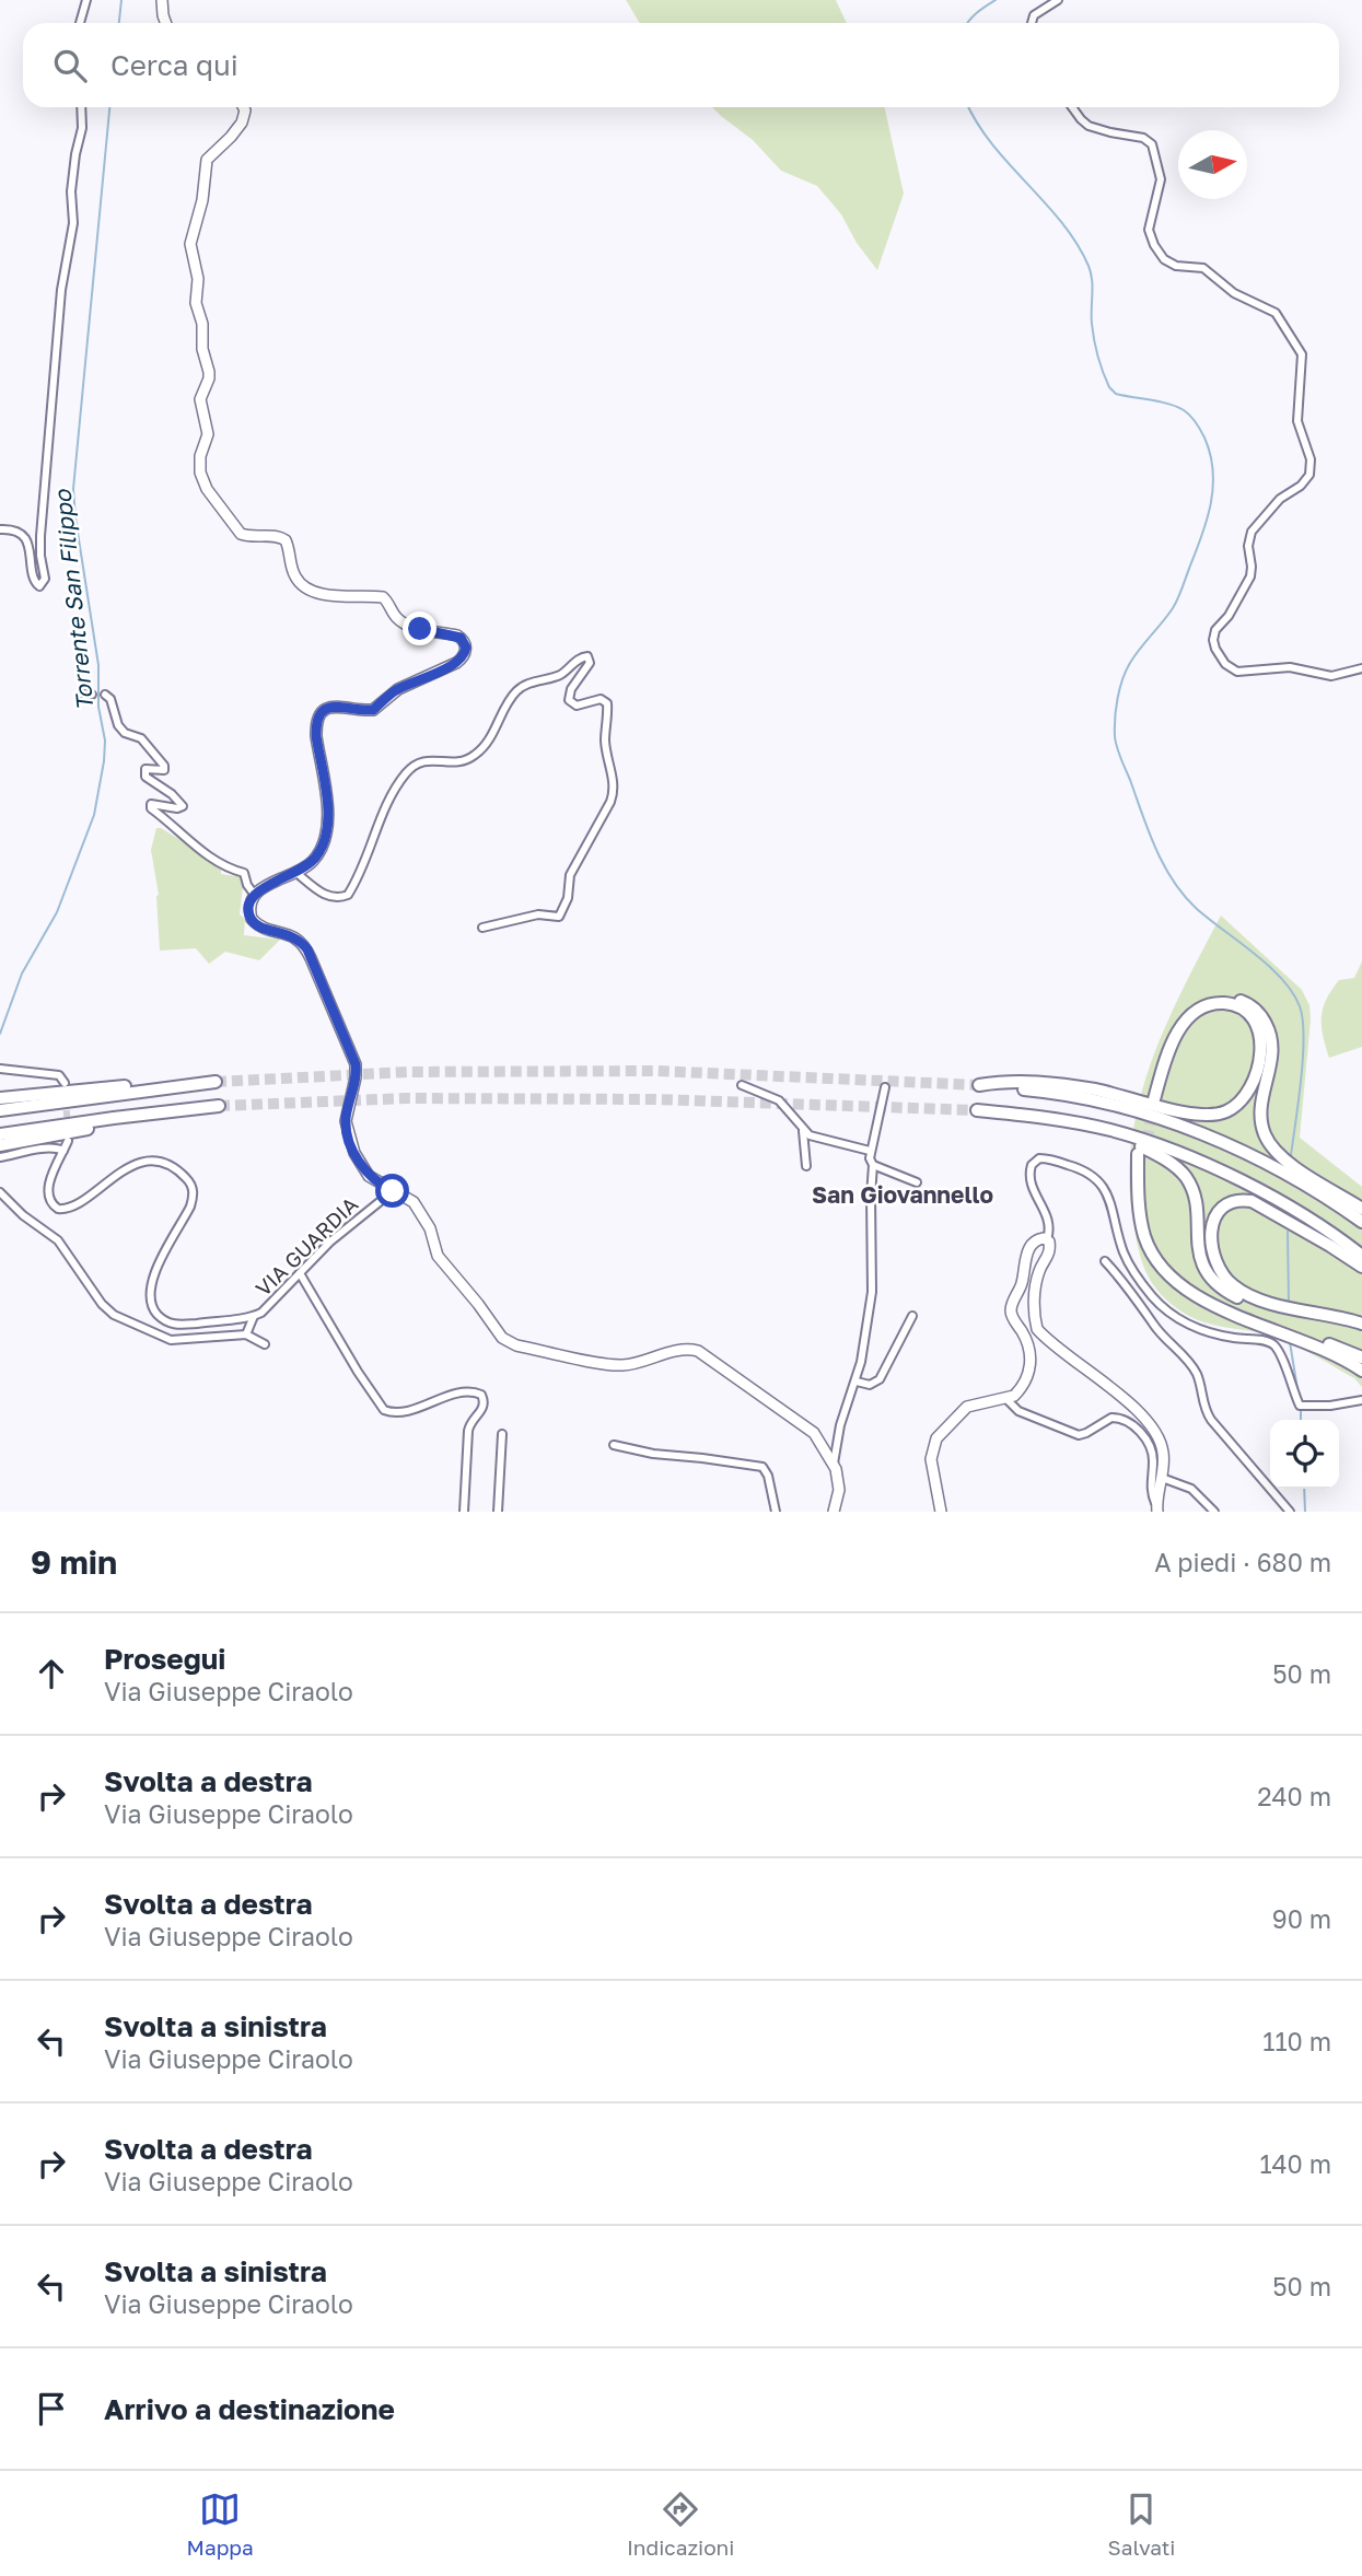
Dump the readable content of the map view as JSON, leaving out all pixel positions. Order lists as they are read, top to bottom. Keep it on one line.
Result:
{"streets":{"street":["VIA GUARDIA"]},"districts":["San Giovannello"],"water":["Torrente San Filippo"],"north":"right","page":{"search":"Cerca qui","heading":["9 min","A piedi · 680 m"],"list":[["Prosegui","Via Giuseppe Ciraolo","50 m"],["Svolta a destra","Via Giuseppe Ciraolo","240 m"],["Svolta a destra","Via Giuseppe Ciraolo","90 m"],["Svolta a sinistra","Via Giuseppe Ciraolo","110 m"],["Svolta a destra","Via Giuseppe Ciraolo","140 m"],["Svolta a sinistra","Via Giuseppe Ciraolo","50 m"],"Arrivo a destinazione"],"nav":["Mappa","Indicazioni","Salvati"]}}
